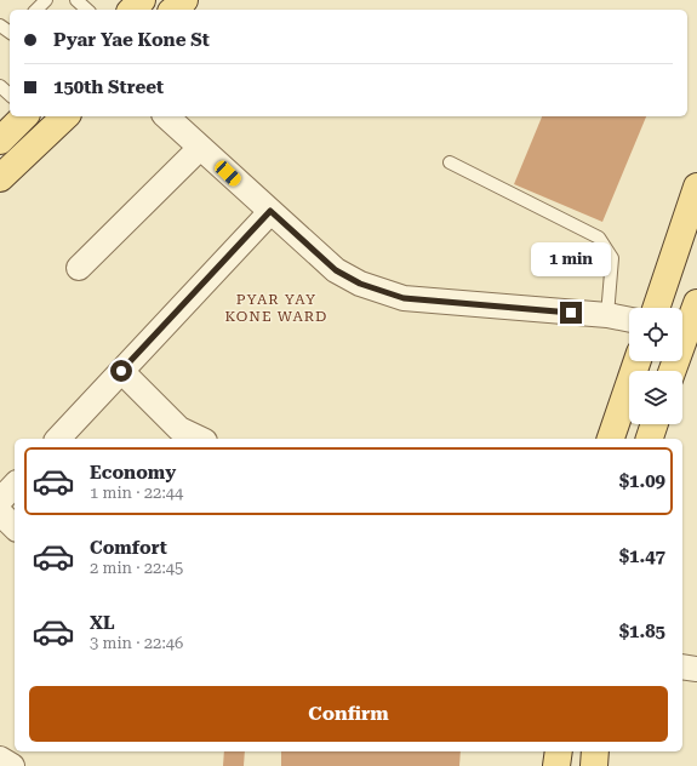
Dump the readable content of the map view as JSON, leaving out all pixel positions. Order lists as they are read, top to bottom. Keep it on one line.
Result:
{"districts":["PYAR YAY KONE WARD"],"page":{"banner":["Pyar Yae Kone St","150th Street"],"bubble":"1 min","list":[{"name":"Economy","note":"1 min · 22:44","value":"$1.09"},{"name":"Comfort","note":"2 min · 22:45","value":"$1.47"},{"name":"XL","note":"3 min · 22:46","value":"$1.85"}],"buttons":"Confirm"}}
